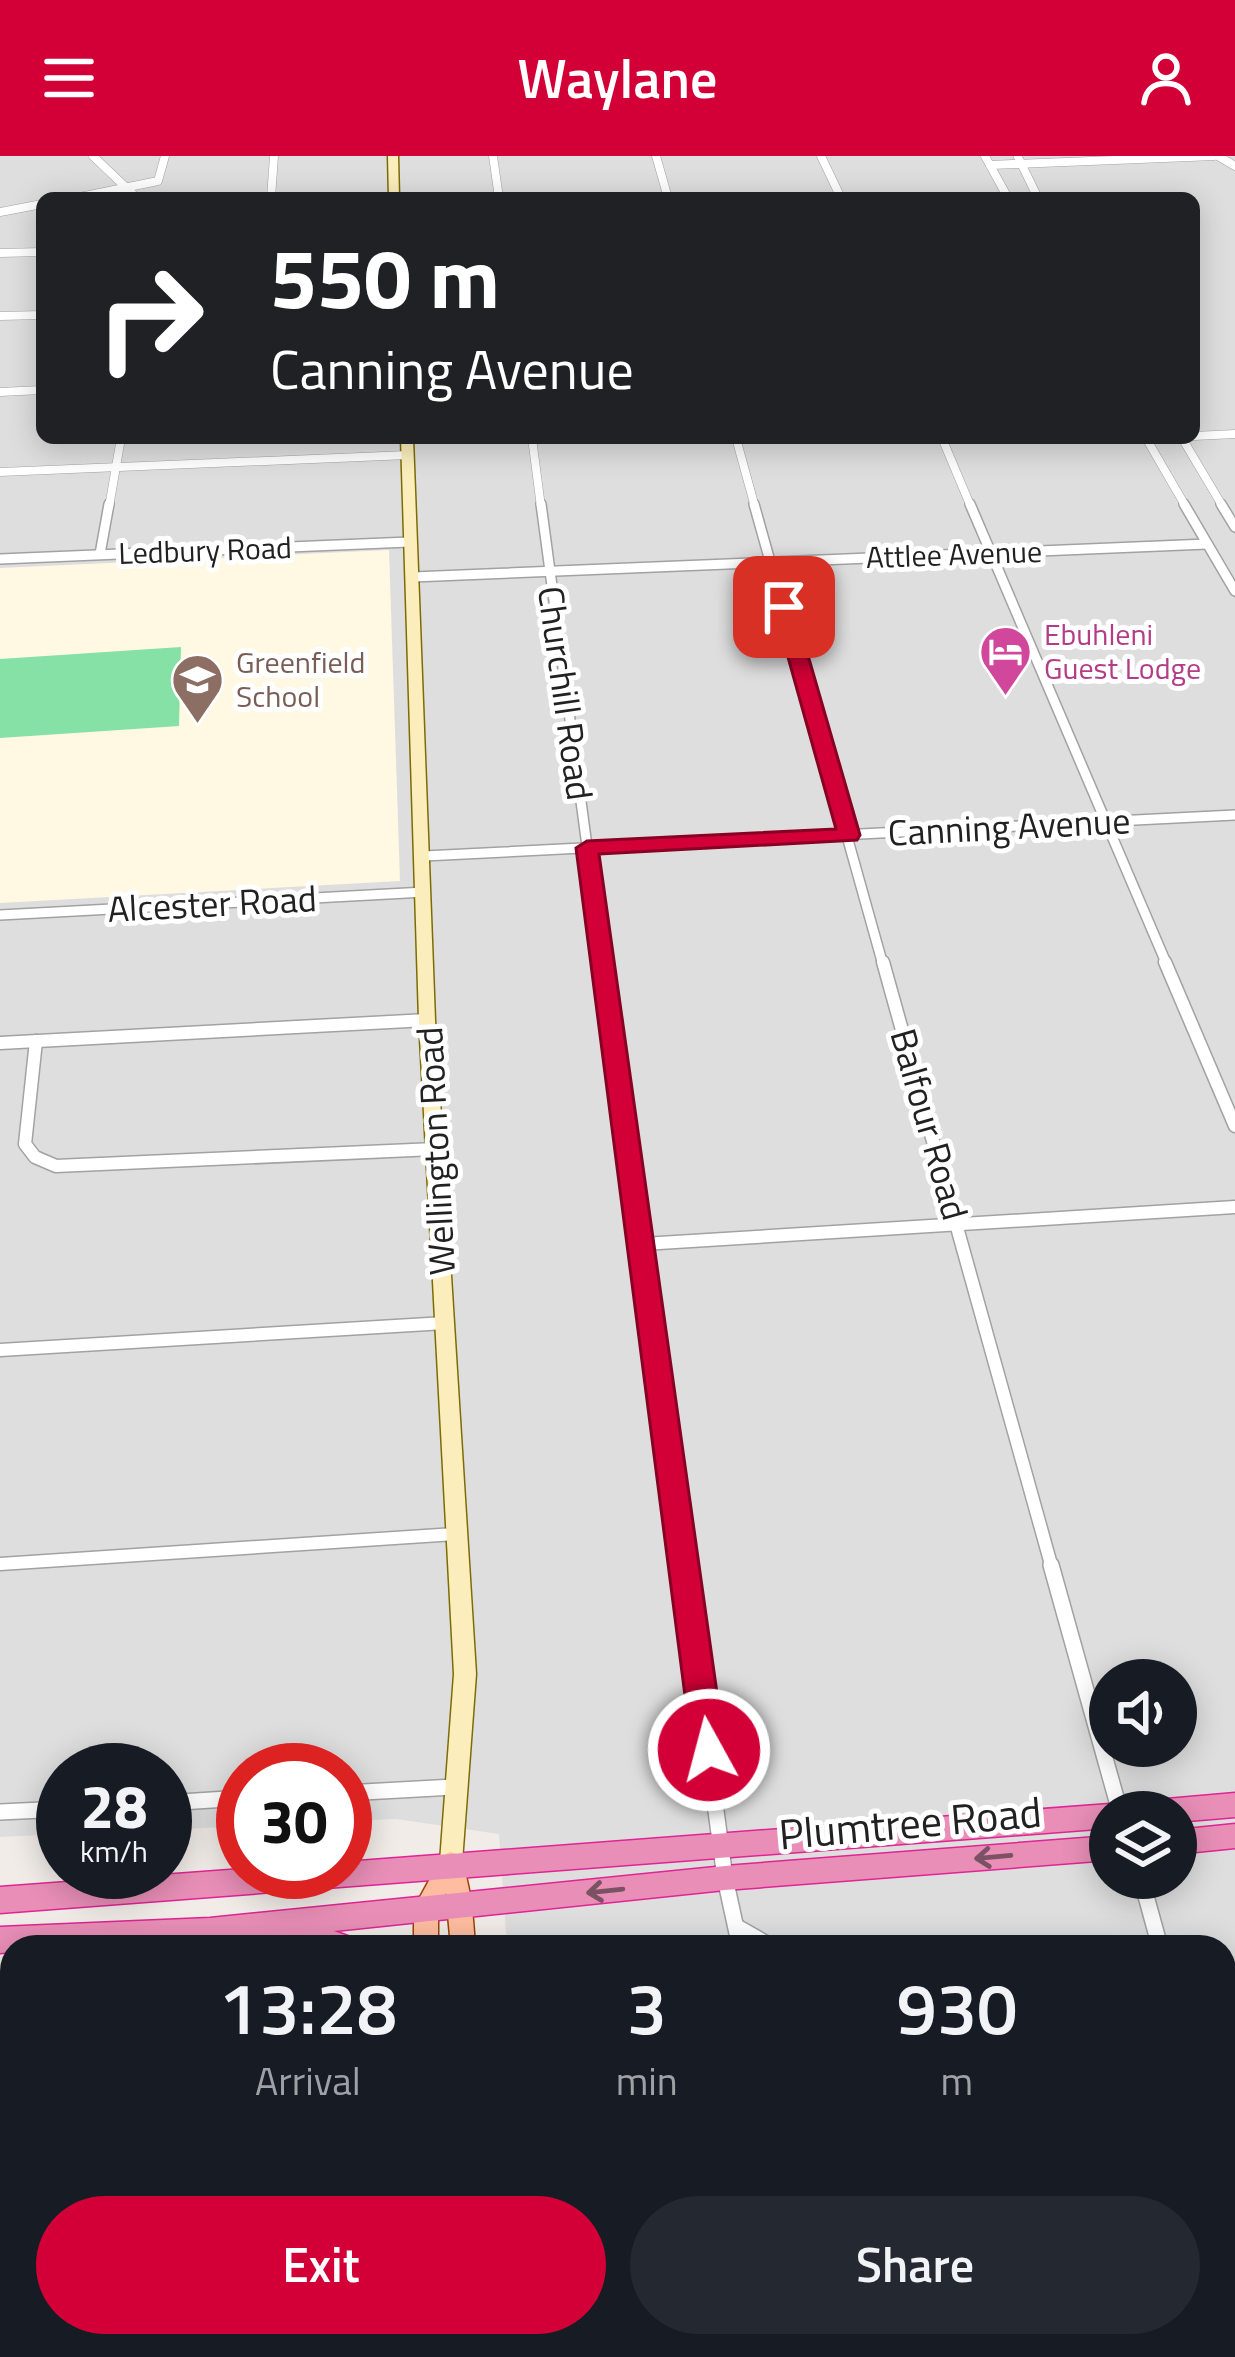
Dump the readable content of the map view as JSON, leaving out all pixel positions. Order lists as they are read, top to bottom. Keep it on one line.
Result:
{"streets":{"highway":["Plumtree Road"],"main road":["Wellington Road"],"street":["Ledbury Road","Attlee Avenue","Churchill Road","Canning Avenue","Alcester Road","Balfour Road"]},"crossings":[["Ledbury Road","Wellington Road"],["Attlee Avenue","Churchill Road"],["Attlee Avenue","Balfour Road"],["Attlee Avenue","Wellington Road"],["Churchill Road","Canning Avenue"],["Churchill Road","Plumtree Road"],["Canning Avenue","Balfour Road"],["Canning Avenue","Wellington Road"],["Alcester Road","Wellington Road"],["Wellington Road","Plumtree Road"]],"places":{"hotel":["Ebuhleni Guest Lodge"],"school or university":["Greenfield School"]},"page":{"header":"Waylane","turn":["550 m","Canning Avenue"],"speed":"28 km/h","limit":"30","eta":["13:28","Arrival","3","min","930","m"],"buttons":["Exit","Share"]}}
